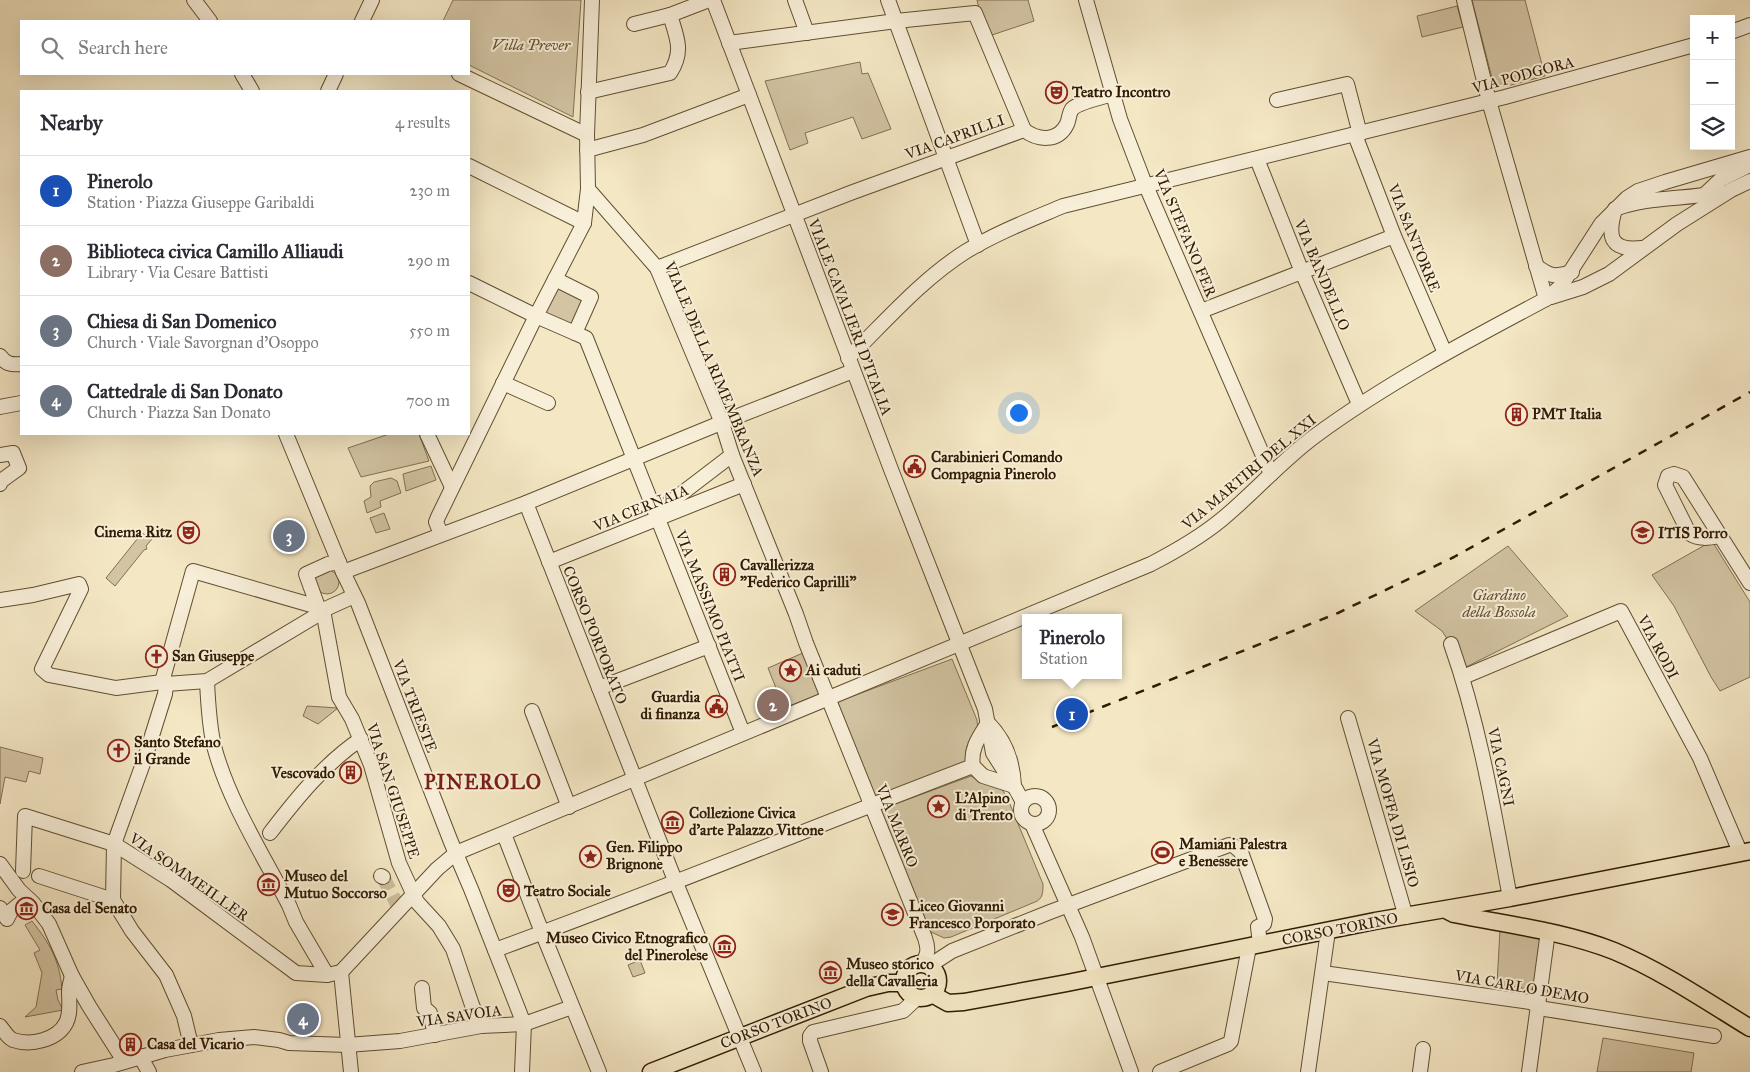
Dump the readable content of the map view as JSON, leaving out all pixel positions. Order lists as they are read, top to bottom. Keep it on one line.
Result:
{"streets":{"main road":["CORSO TORINO"],"street":["VIA PODGORA","VIA CAPRILLI","VIA STEFANO FER","VIA SANTORRE","VIA BANDELLO","VIALE CAVALIERI D'ITALIA","VIALE DELLA RIMEMBRANZA","VIA MARTIRI DEL XXI","VIA CERNAIA","VIA MASSIMO PIATTI","CORSO PORPORATO","VIA RODI","VIA TRIESTE","VIA CAGNI","VIA SAN GIUSEPPE","VIA MOFFA DI LISIO","VIA MARRO","VIA SOMMEILLER","VIA CARLO DEMO","VIA SAVOIA"]},"crossings":[["VIA PODGORA","VIA STEFANO FER"],["VIA PODGORA","VIA SANTORRE"],["VIA PODGORA","VIA BANDELLO"],["VIA PODGORA","VIALE CAVALIERI D'ITALIA"],["VIA CAPRILLI","VIA STEFANO FER"],["VIA CAPRILLI","VIALE CAVALIERI D'ITALIA"],["VIA CAPRILLI","VIALE DELLA RIMEMBRANZA"],["VIA STEFANO FER","VIA MARTIRI DEL XXI"],["VIA SANTORRE","VIA MARTIRI DEL XXI"],["VIA BANDELLO","VIA MARTIRI DEL XXI"],["VIALE CAVALIERI D'ITALIA","VIA MARTIRI DEL XXI"],["VIALE DELLA RIMEMBRANZA","VIA MARTIRI DEL XXI"],["VIALE DELLA RIMEMBRANZA","VIA CERNAIA"],["VIALE DELLA RIMEMBRANZA","VIA MARRO"],["VIA MARTIRI DEL XXI","VIA MASSIMO PIATTI"],["VIA MARTIRI DEL XXI","CORSO PORPORATO"],["VIA MARTIRI DEL XXI","VIA TRIESTE"],["VIA MARTIRI DEL XXI","VIA SAN GIUSEPPE"],["VIA MARTIRI DEL XXI","VIA MARRO"],["VIA CERNAIA","VIA MASSIMO PIATTI"],["VIA CERNAIA","CORSO PORPORATO"],["CORSO PORPORATO","CORSO TORINO"],["VIA RODI","VIA CAGNI"],["VIA RODI","CORSO TORINO"],["VIA TRIESTE","VIA SAN GIUSEPPE"],["VIA TRIESTE","VIA SAVOIA"],["VIA CAGNI","CORSO TORINO"],["VIA SAN GIUSEPPE","VIA SAVOIA"],["VIA MOFFA DI LISIO","CORSO TORINO"],["VIA MARRO","CORSO TORINO"]],"districts":["PINEROLO"],"parks":["Villa Prever","Giardino della Bossola"],"places":{"theatre":["Teatro Incontro","Cinema Ritz","Teatro Sociale"],"building":["PMT Italia","Cavallerizza \"Federico Caprilli\"","Vescovado","Casa del Vicario"],"public building":["Carabinieri Comando Compagnia Pinerolo","Guardia di finanza"],"school or university":["ITIS Porro","Liceo Giovanni Francesco Porporato"],"church":["San Giuseppe","Santo Stefano il Grande"],"place":["Ai caduti","L'Alpino di Trento","Gen. Filippo Brignone"],"museum":["Collezione Civica d'arte Palazzo Vittone","Museo del Mutuo Soccorso","Casa del Senato","Museo Civico Etnografico del Pinerolese","Museo storico della Cavalleria"],"sports":["Mamiani Palestra e Benessere"]},"page":{"map_buttons":["+","−"],"search":"Search here","heading":["Nearby","4 results"],"list":[{"mark":"1","name":"Pinerolo","note":"Station · Piazza Giuseppe Garibaldi","value":"230 m"},{"mark":"2","name":"Biblioteca civica Camillo Alliaudi","note":"Library · Via Cesare Battisti","value":"290 m"},{"mark":"3","name":"Chiesa di San Domenico","note":"Church · Viale Savorgnan d'Osoppo","value":"550 m"},{"mark":"4","name":"Cattedrale di San Donato","note":"Church · Piazza San Donato","value":"700 m"}],"pins":["3","2","1","4"],"popup":["Pinerolo","Station"]}}
